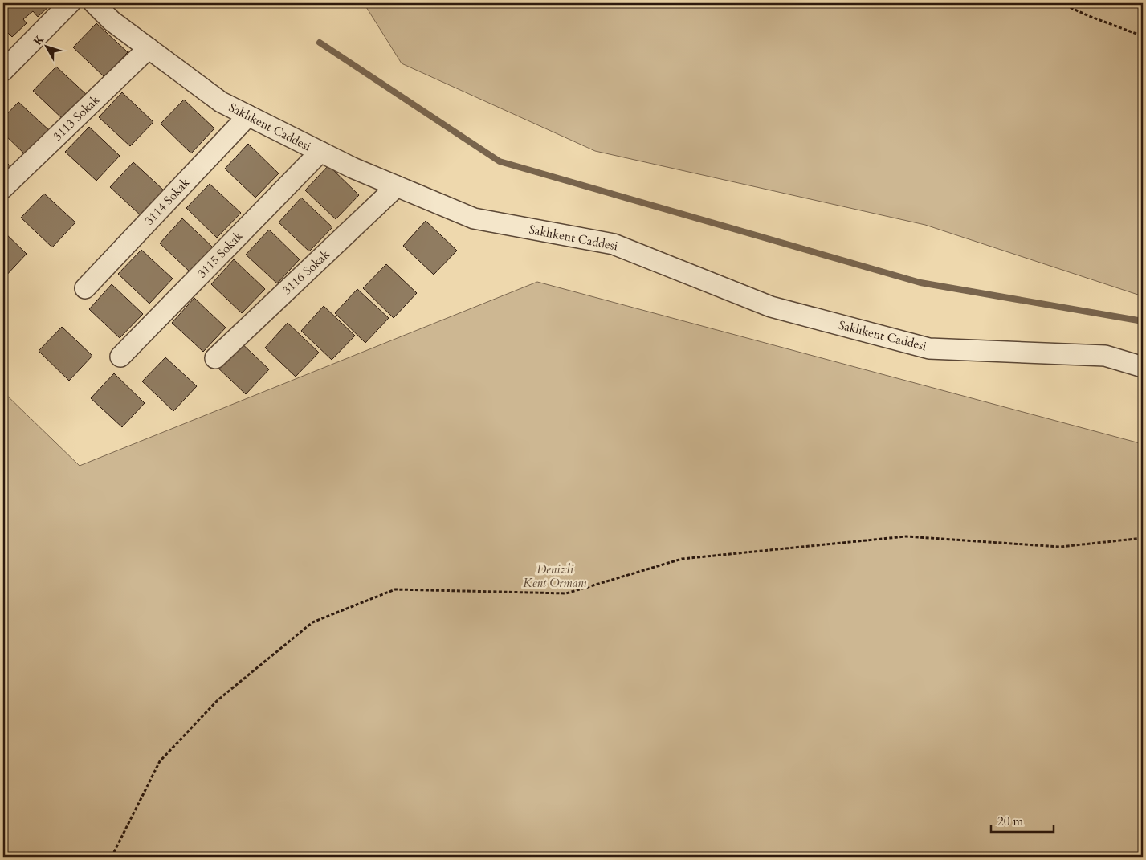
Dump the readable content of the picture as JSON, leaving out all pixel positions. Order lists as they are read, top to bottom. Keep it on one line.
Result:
{"streets":{"street":["3113 Sokak","Saklıkent Caddesi","3114 Sokak","3115 Sokak","3116 Sokak"]},"crossings":[["3113 Sokak","Saklıkent Caddesi"],["Saklıkent Caddesi","3114 Sokak"],["Saklıkent Caddesi","3115 Sokak"],["Saklıkent Caddesi","3116 Sokak"]],"parks":["Denizli Kent Ormanı"],"scale_bar":"20 m","north":"top left"}
